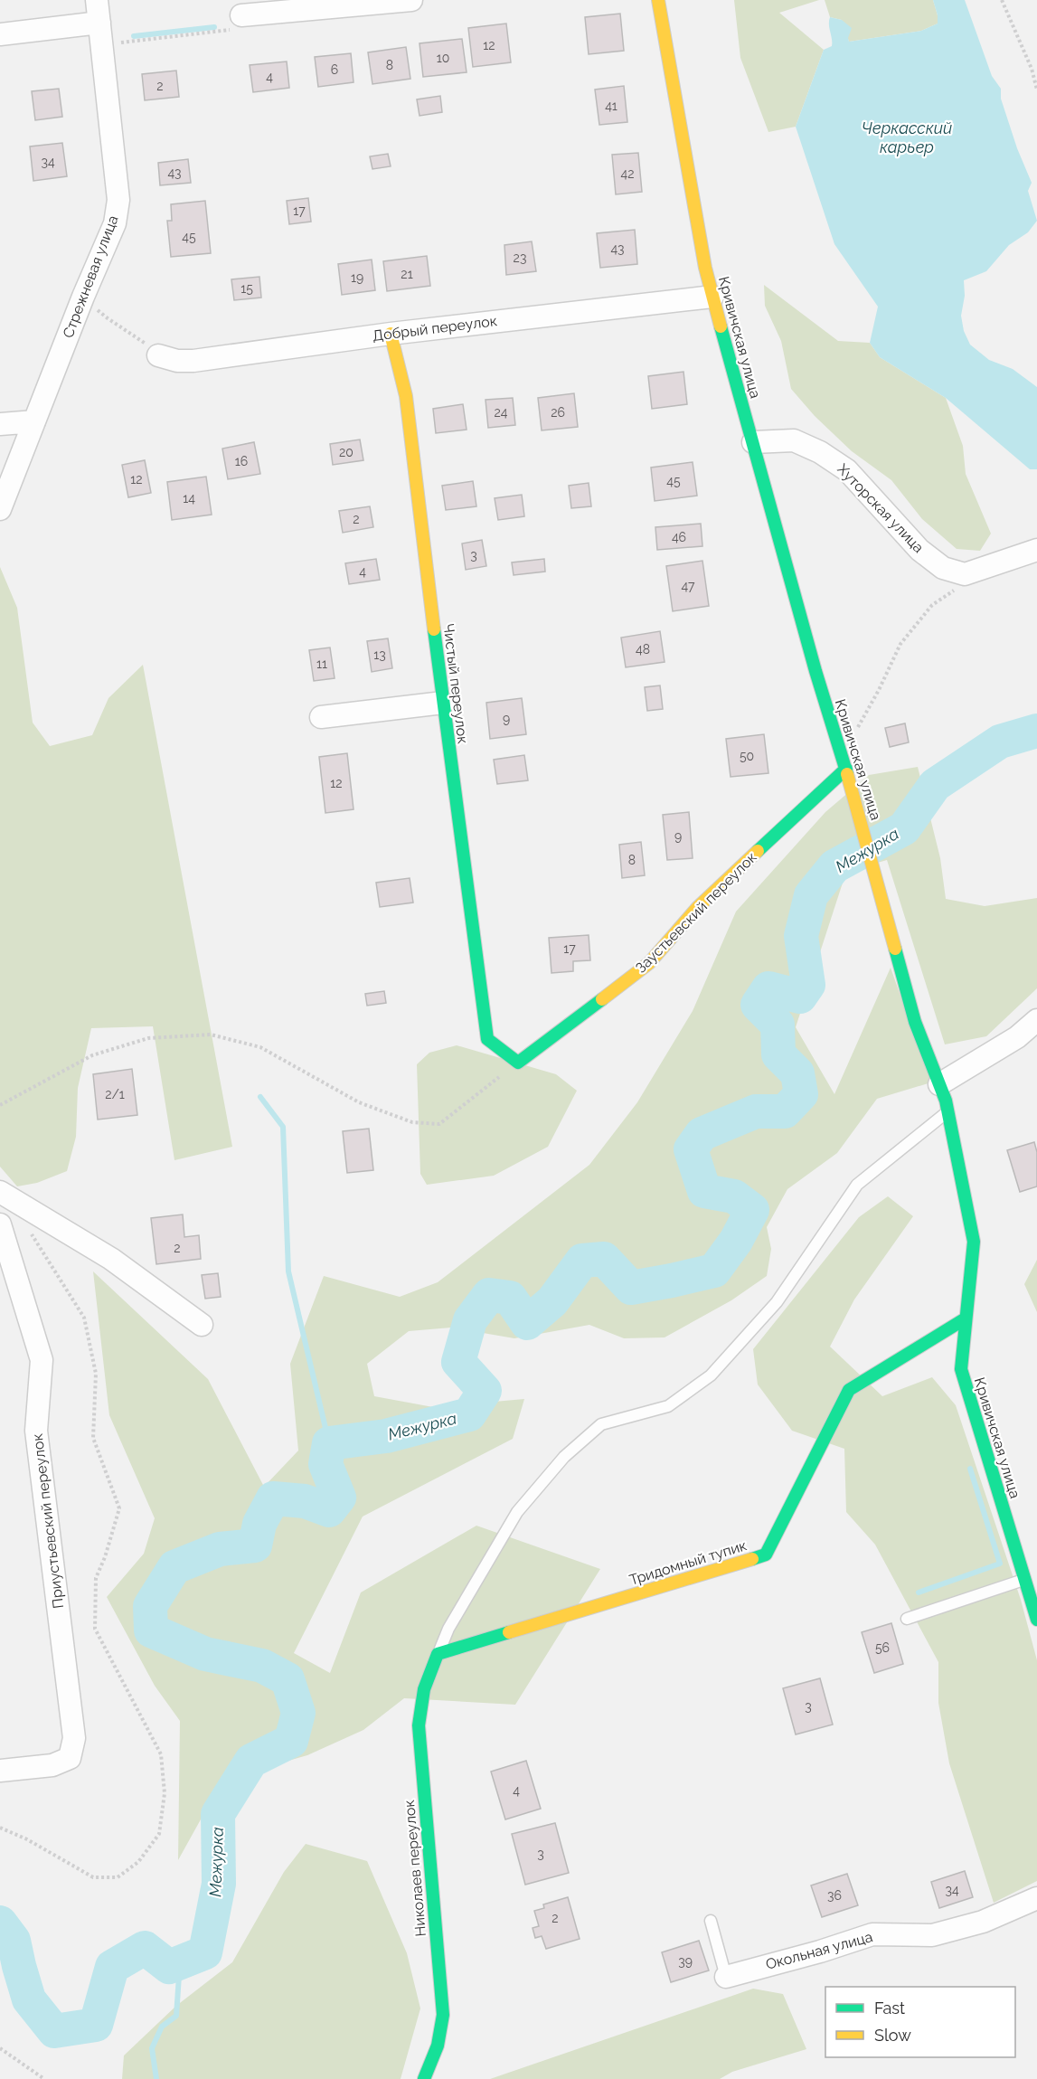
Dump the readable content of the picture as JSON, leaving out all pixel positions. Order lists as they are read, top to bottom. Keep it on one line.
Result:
{"streets":{"street":["Стрежневая улица","Добрый переулок","Кривичская улица","Хуторская улица","Чистый переулок","Заустьевский переулок","Приустьевский переулок","Тридомный тупик","Николаев переулок","Окольная улица"]},"crossings":[["Добрый переулок","Кривичская улица"],["Добрый переулок","Чистый переулок"],["Кривичская улица","Хуторская улица"],["Кривичская улица","Заустьевский переулок"],["Кривичская улица","Тридомный тупик"],["Чистый переулок","Заустьевский переулок"],["Тридомный тупик","Николаев переулок"]],"water":["Черкасский карьер","Межурка"],"house_numbers":["12","10","8","6","4","2","41","34","43","42","17","45","43","23","21","19","15","24","26","20","16","12","45","14","2","46","3","4","47","48","13","11","9","50","12","9","8","17","2/1","2","56","3","4","3","34","36","2","39"],"legend":["Fast","Slow"]}
